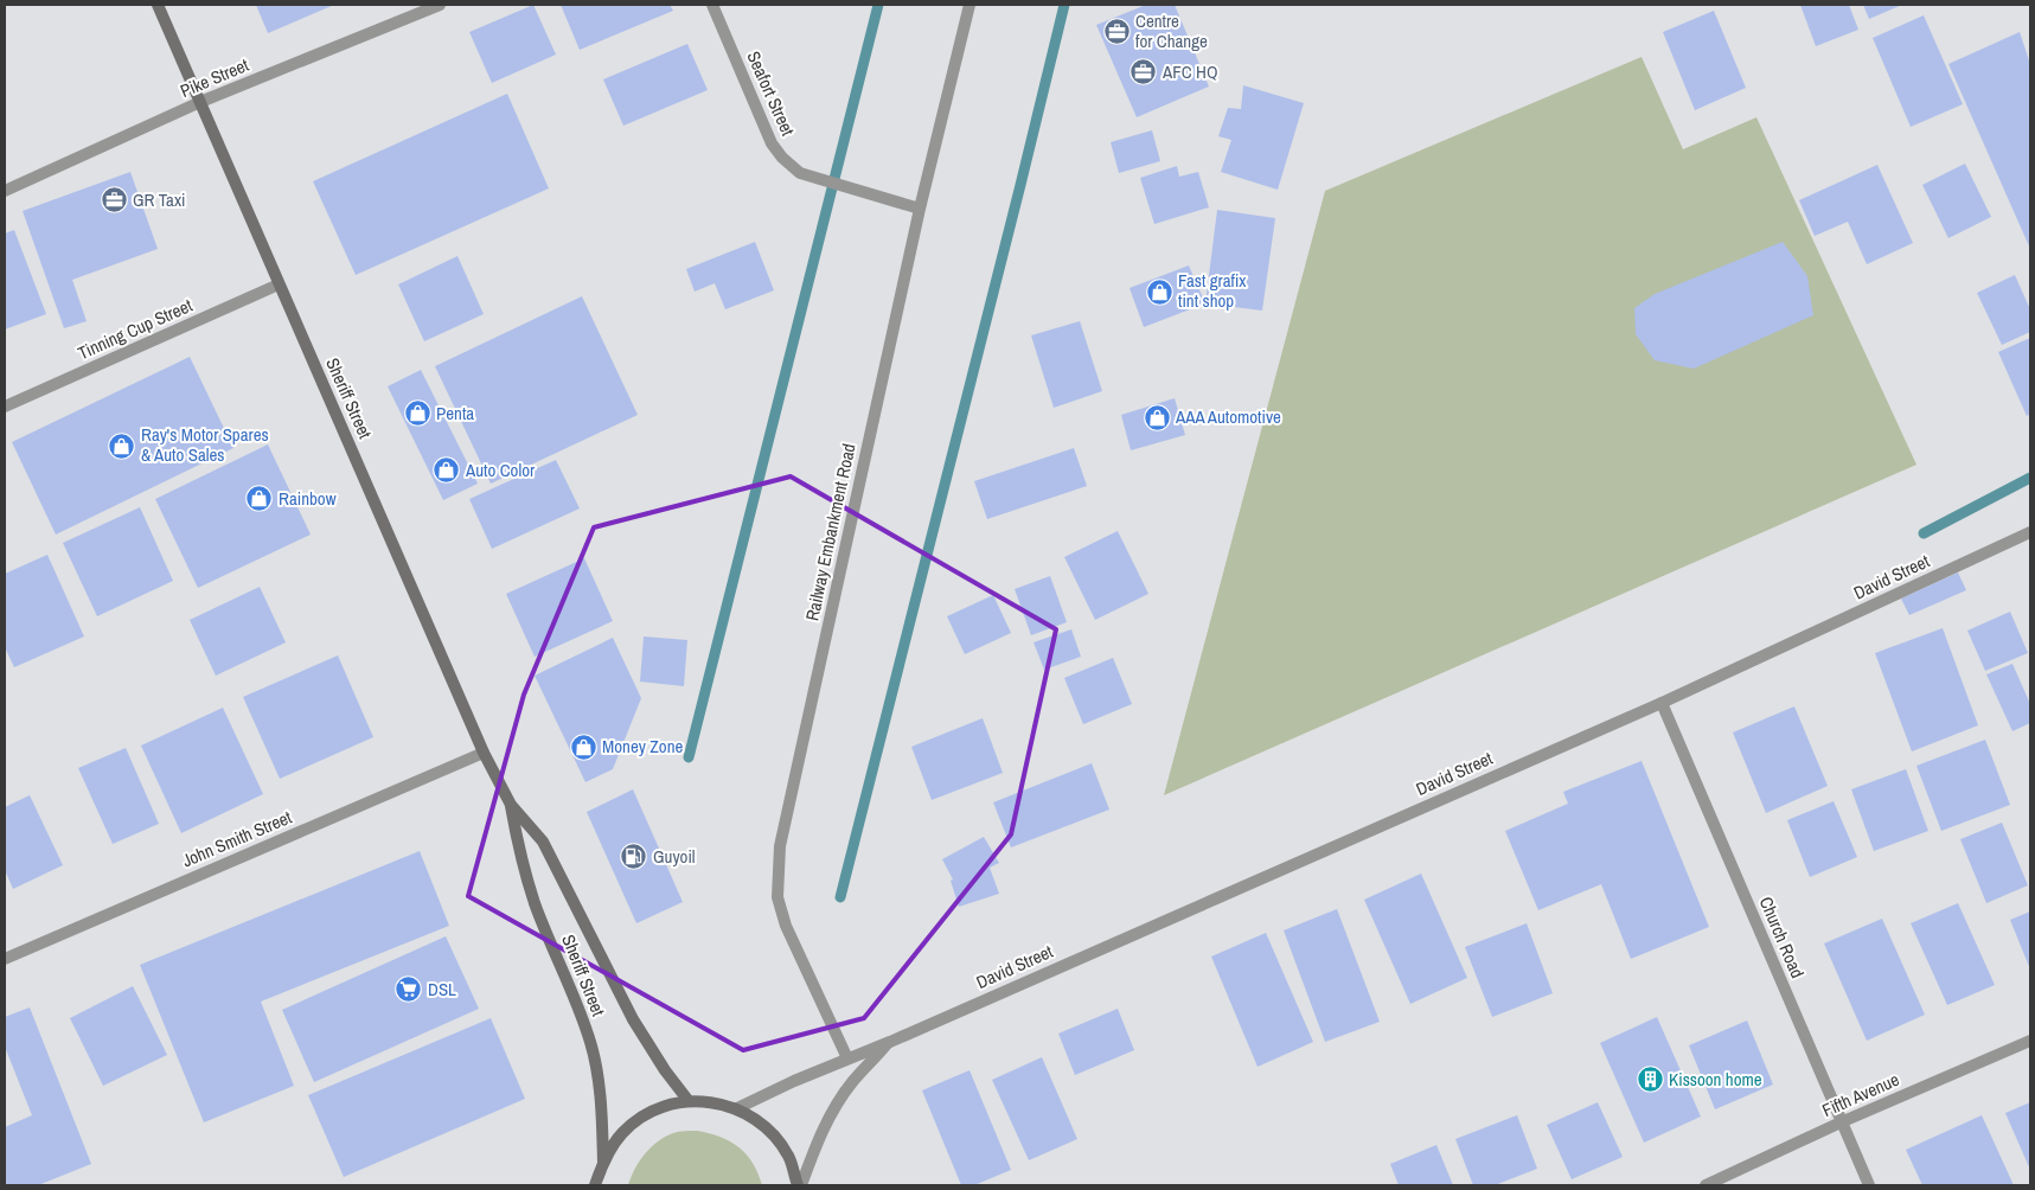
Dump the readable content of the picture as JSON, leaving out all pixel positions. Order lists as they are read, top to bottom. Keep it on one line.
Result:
{"streets":{"main road":["Sheriff Street"],"street":["Pike Street","Seafort Street","Tinning Cup Street","Railway Embankment Road","David Street","John Smith Street","Church Road","Fifth Avenue"]},"crossings":[["Pike Street","Sheriff Street"],["Seafort Street","Railway Embankment Road"],["Tinning Cup Street","Sheriff Street"],["Sheriff Street","John Smith Street"],["Railway Embankment Road","David Street"],["David Street","Church Road"],["Church Road","Fifth Avenue"]],"places":{"office":["Centre for Change","AFC HQ","GR Taxi"],"shop":["Fast grafix tint shop","Penta","AAA Automotive","Ray's Motor Spares & Auto Sales","Auto Color","Rainbow","Money Zone"],"fuel station":["Guyoil"],"supermarket":["DSL"],"building":["Kissoon home"]}}
